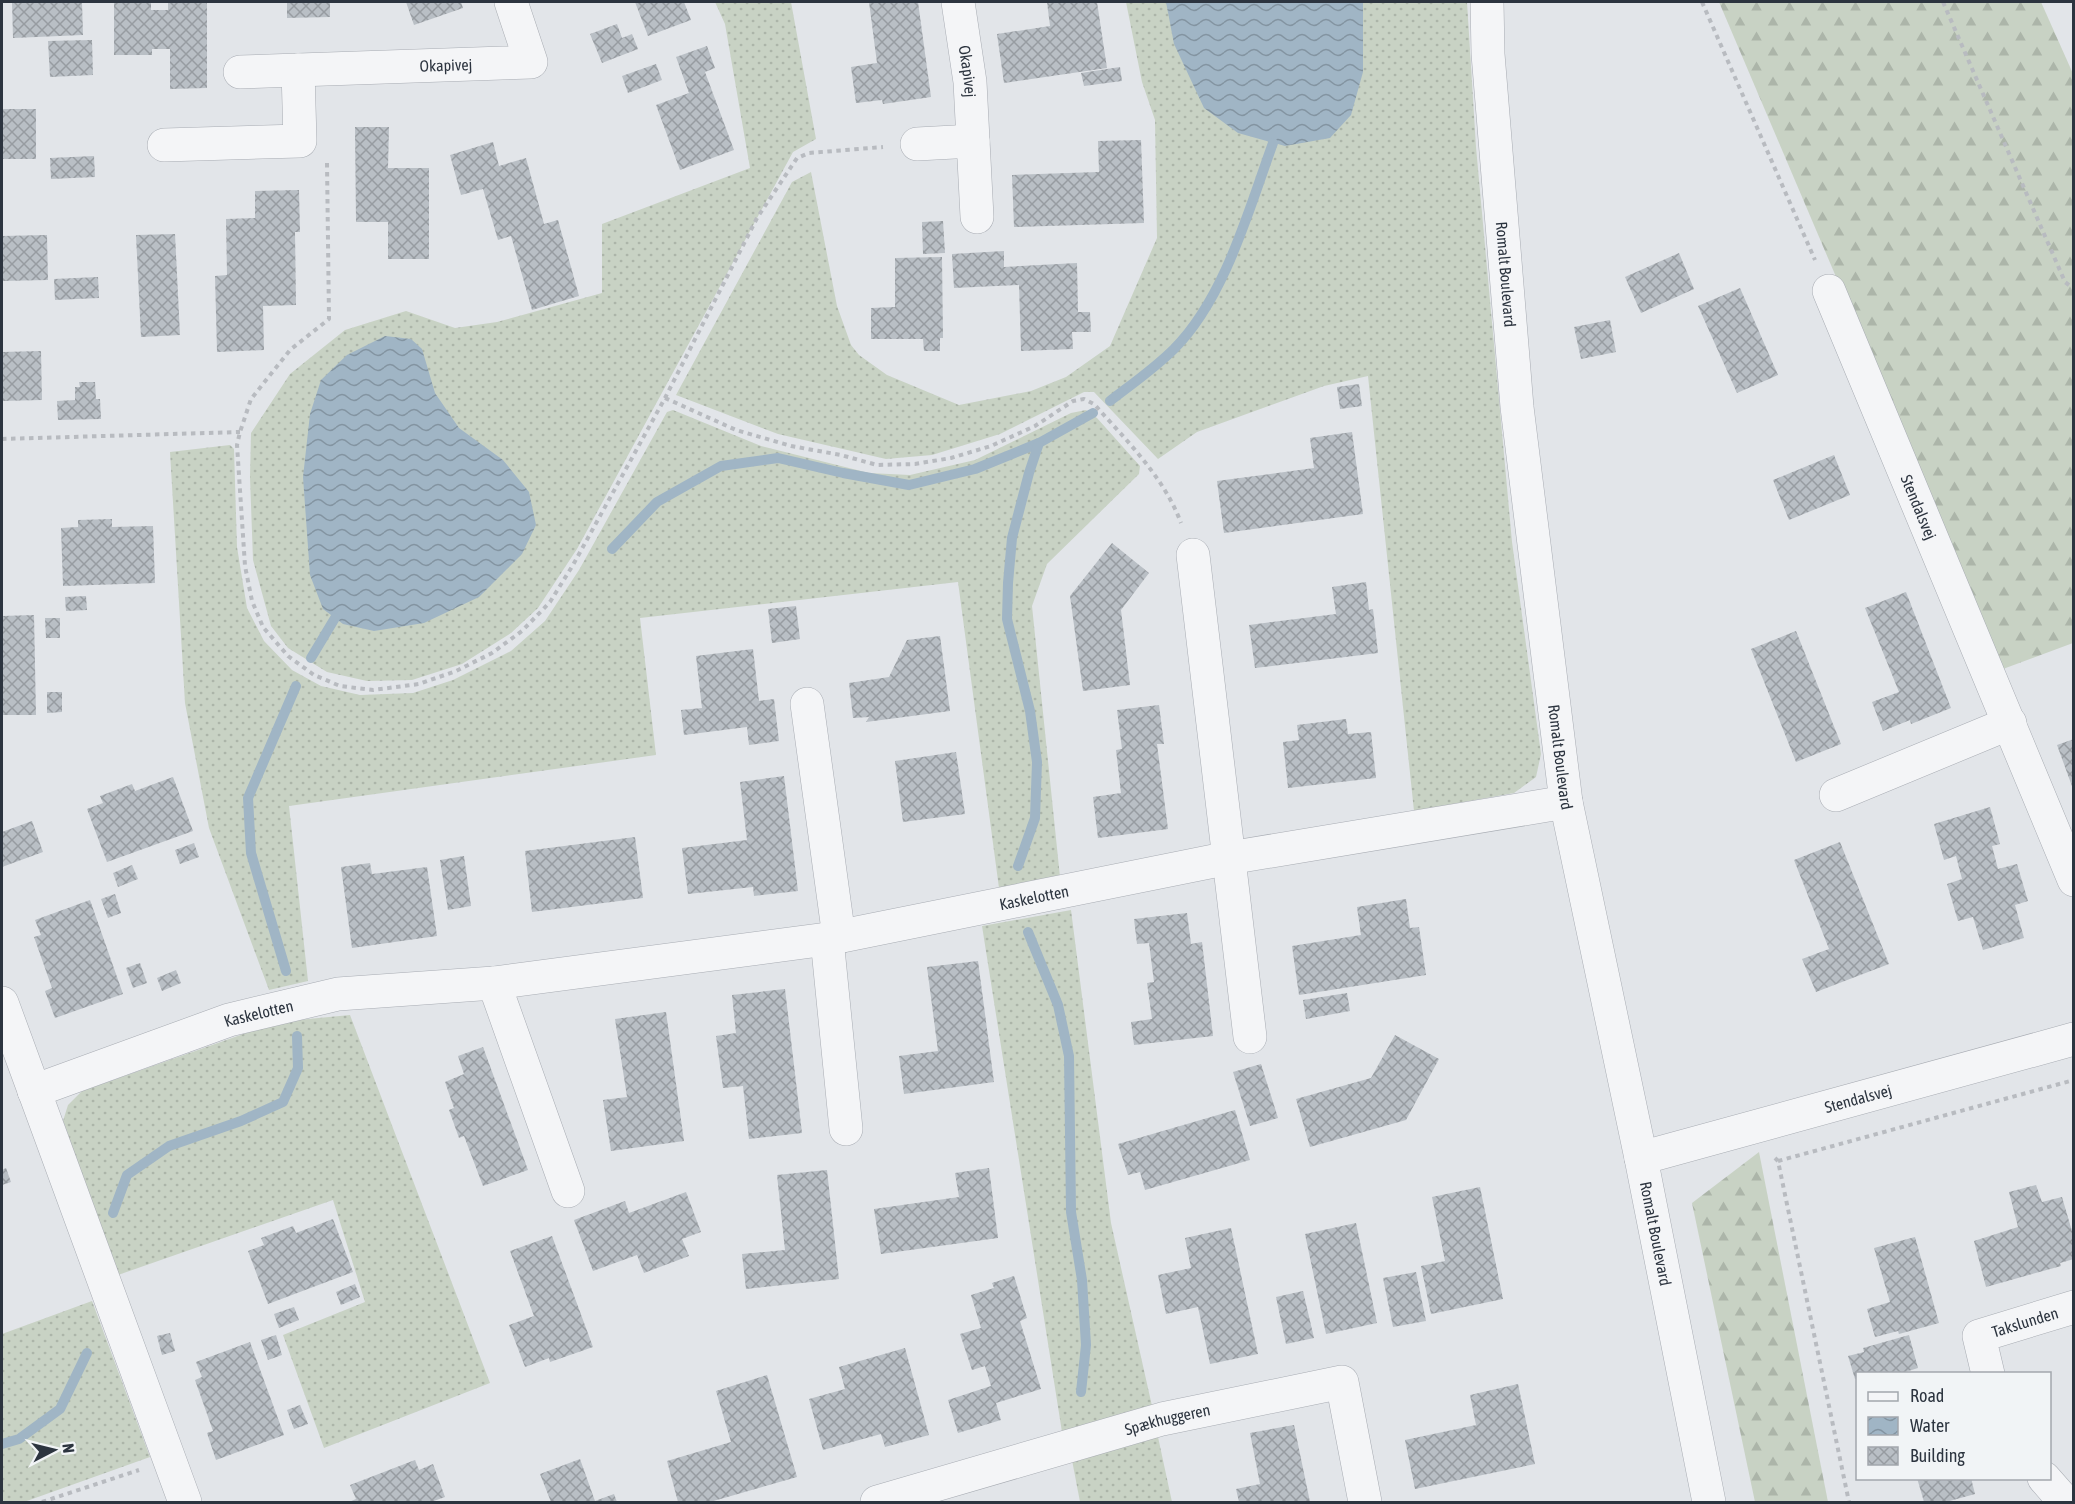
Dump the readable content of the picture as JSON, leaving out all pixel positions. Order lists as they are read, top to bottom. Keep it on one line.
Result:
{"streets":{"street":["Okapivej","Romalt Boulevard","Stendalsvej","Kaskelotten","Takslunden","Spækhuggeren"]},"crossings":[["Romalt Boulevard","Stendalsvej"],["Romalt Boulevard","Kaskelotten"]],"legend":["Road","Water","Building"],"north":"right"}
